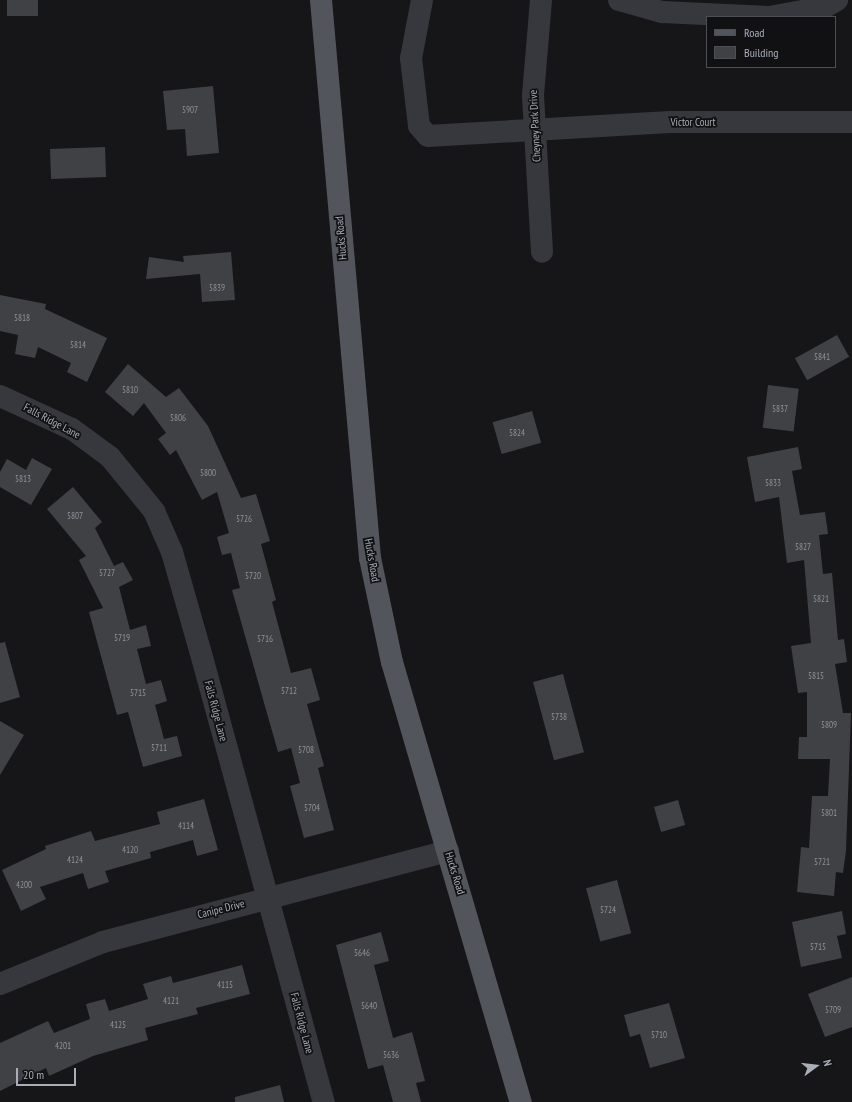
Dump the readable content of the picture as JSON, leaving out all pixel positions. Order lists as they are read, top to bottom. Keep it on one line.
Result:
{"streets":{"main road":["Hucks Road"],"street":["Victor Court","Cheyney Park Drive","Falls Ridge Lane","Canipe Drive"]},"crossings":[["Victor Court","Cheyney Park Drive"],["Hucks Road","Canipe Drive"],["Falls Ridge Lane","Canipe Drive"]],"house_numbers":["5907","5839","5818","5814","5841","5810","5837","5806","5824","5800","5813","5833","5807","5726","5827","5727","5720","5821","5719","5716","5815","5712","5715","5738","5809","5711","5708","5704","5801","4114","4120","4124","5721","4200","5724","5715","5646","4115","4121","5640","5709","4125","5710","4201","5636"],"legend":["Road","Building"],"scale_bar":"20 m","north":"right"}
